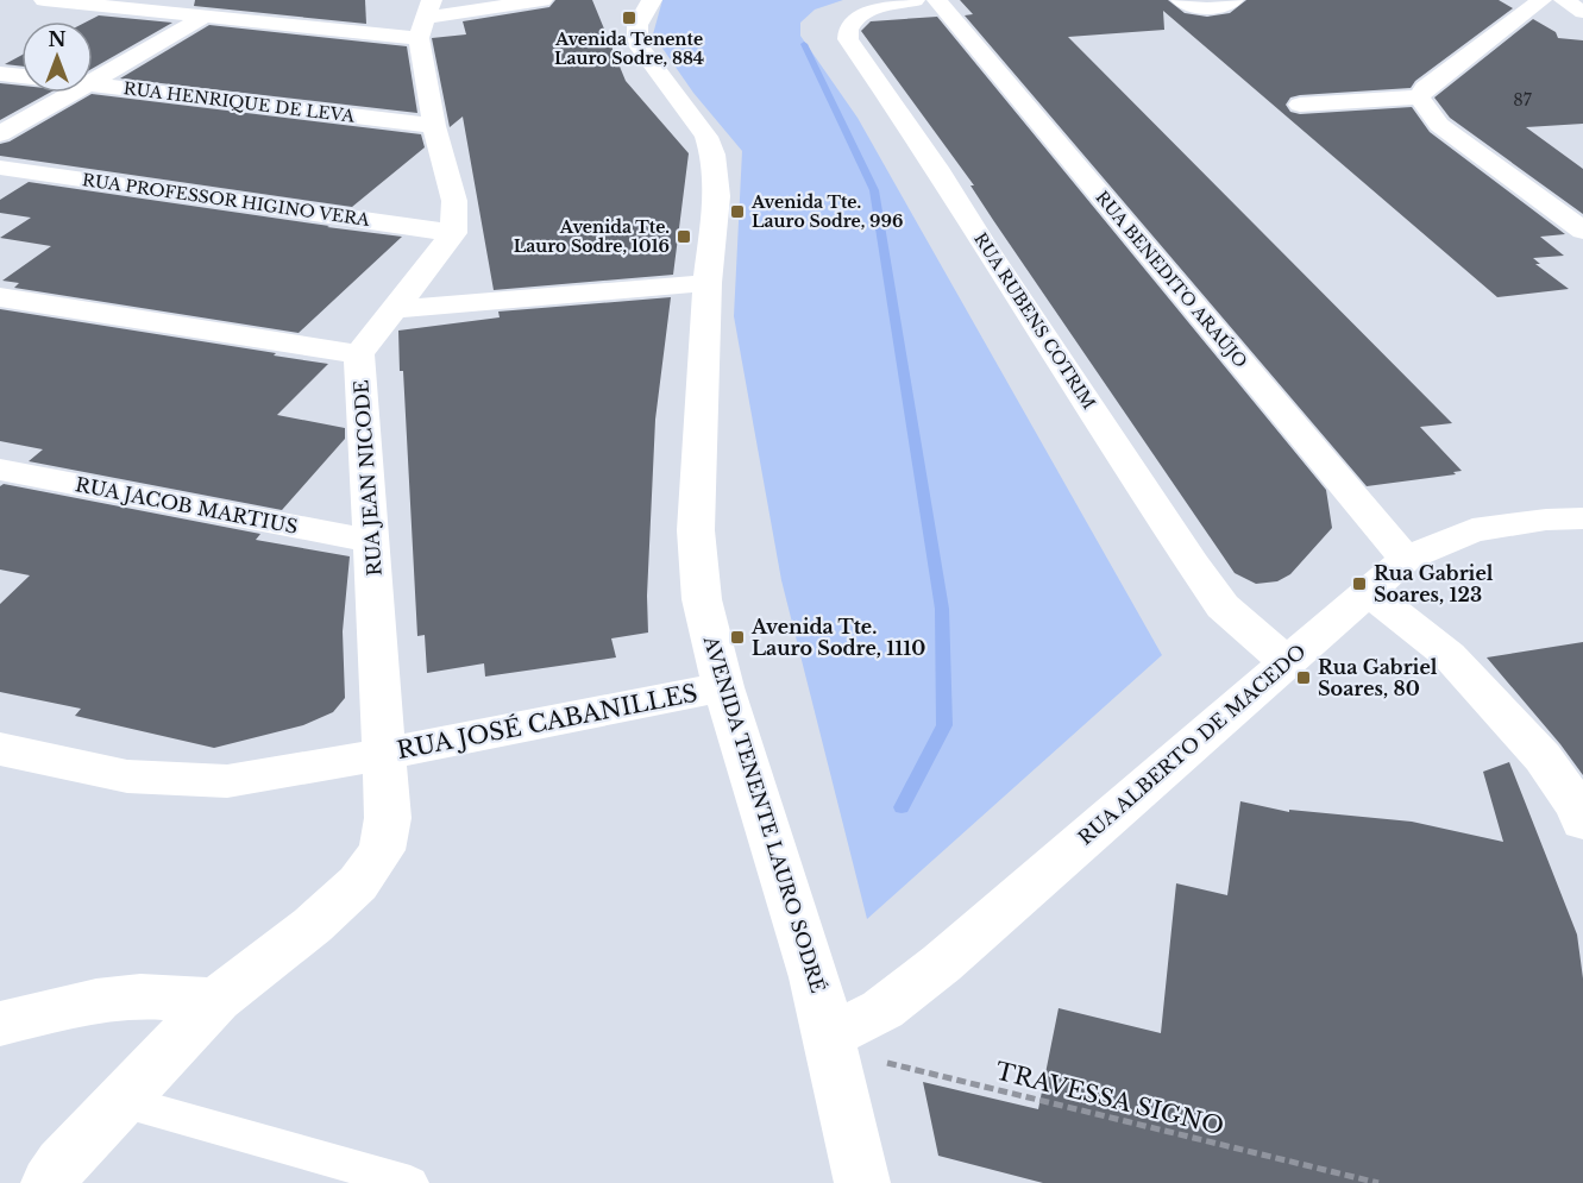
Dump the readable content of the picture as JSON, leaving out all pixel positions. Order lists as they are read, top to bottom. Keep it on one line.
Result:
{"streets":{"street":["RUA HENRIQUE DE LEVA","RUA PROFESSOR HIGINO VERA","RUA BENEDITO ARAÚJO","RUA RUBENS COTRIM","RUA JEAN NICODE","RUA JACOB MARTIUS","RUA JOSÉ CABANILLES","RUA ALBERTO DE MACEDO","AVENIDA TENENTE LAURO SODRÉ"],"path":["TRAVESSA SIGNO"]},"crossings":[["RUA PROFESSOR HIGINO VERA","RUA JEAN NICODE"],["RUA BENEDITO ARAÚJO","RUA ALBERTO DE MACEDO"],["RUA RUBENS COTRIM","RUA ALBERTO DE MACEDO"],["RUA JEAN NICODE","RUA JACOB MARTIUS"],["RUA JEAN NICODE","RUA JOSÉ CABANILLES"],["RUA JOSÉ CABANILLES","AVENIDA TENENTE LAURO SODRÉ"],["RUA ALBERTO DE MACEDO","AVENIDA TENENTE LAURO SODRÉ"],["RUA ALBERTO DE MACEDO","TRAVESSA SIGNO"],["AVENIDA TENENTE LAURO SODRÉ","TRAVESSA SIGNO"]],"places":{"transit":["Avenida Tenente Lauro Sodre, 884","Avenida Tte. Lauro Sodre, 996","Avenida Tte. Lauro Sodre, 1016","Rua Gabriel Soares, 123","Avenida Tte. Lauro Sodre, 1110","Rua Gabriel Soares, 80"]},"house_numbers":["87"],"north":"top"}
